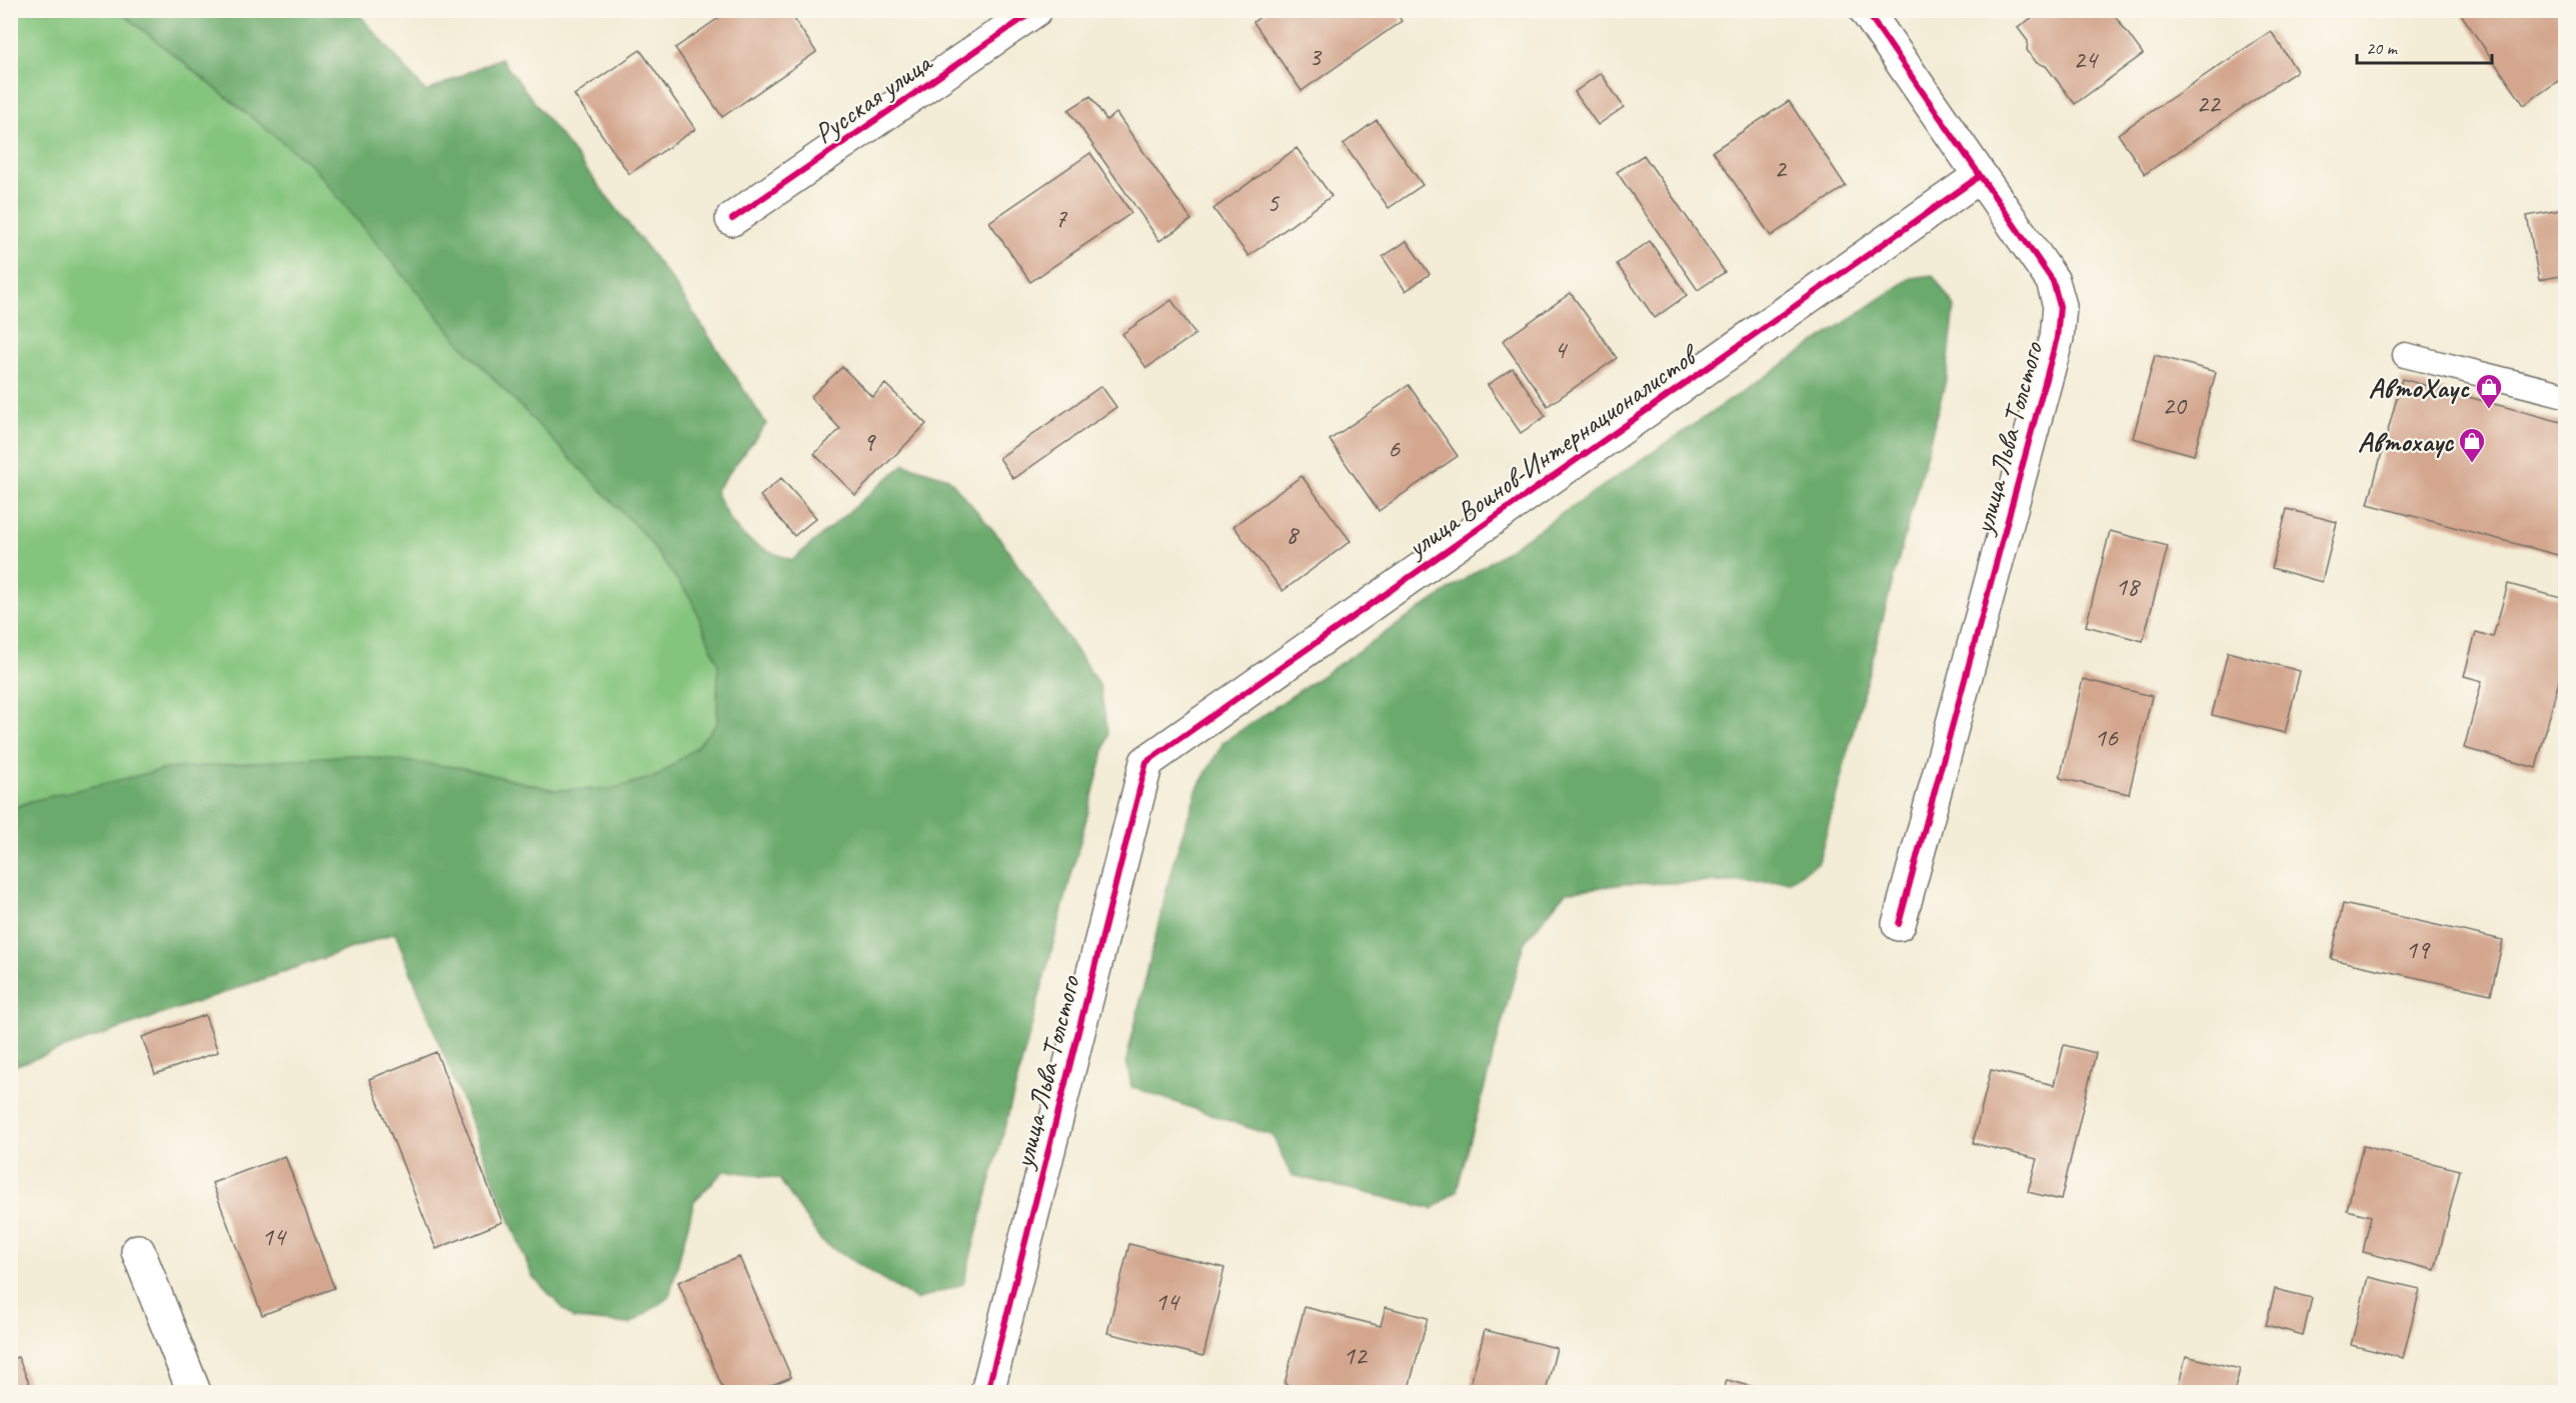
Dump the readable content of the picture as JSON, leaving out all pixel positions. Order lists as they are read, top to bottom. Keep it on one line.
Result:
{"streets":{"street":["Русская улица","улица Льва Толстого","улица Воинов-Интернационалистов"]},"crossings":[["улица Льва Толстого","улица Воинов-Интернационалистов"]],"places":{"shop":["АвтоХаус","Автохаус"]},"house_numbers":["3","24","22","2","5","7","4","20","9","6","8","18","16","19","14","14","12"],"scale_bar":"20 m"}
